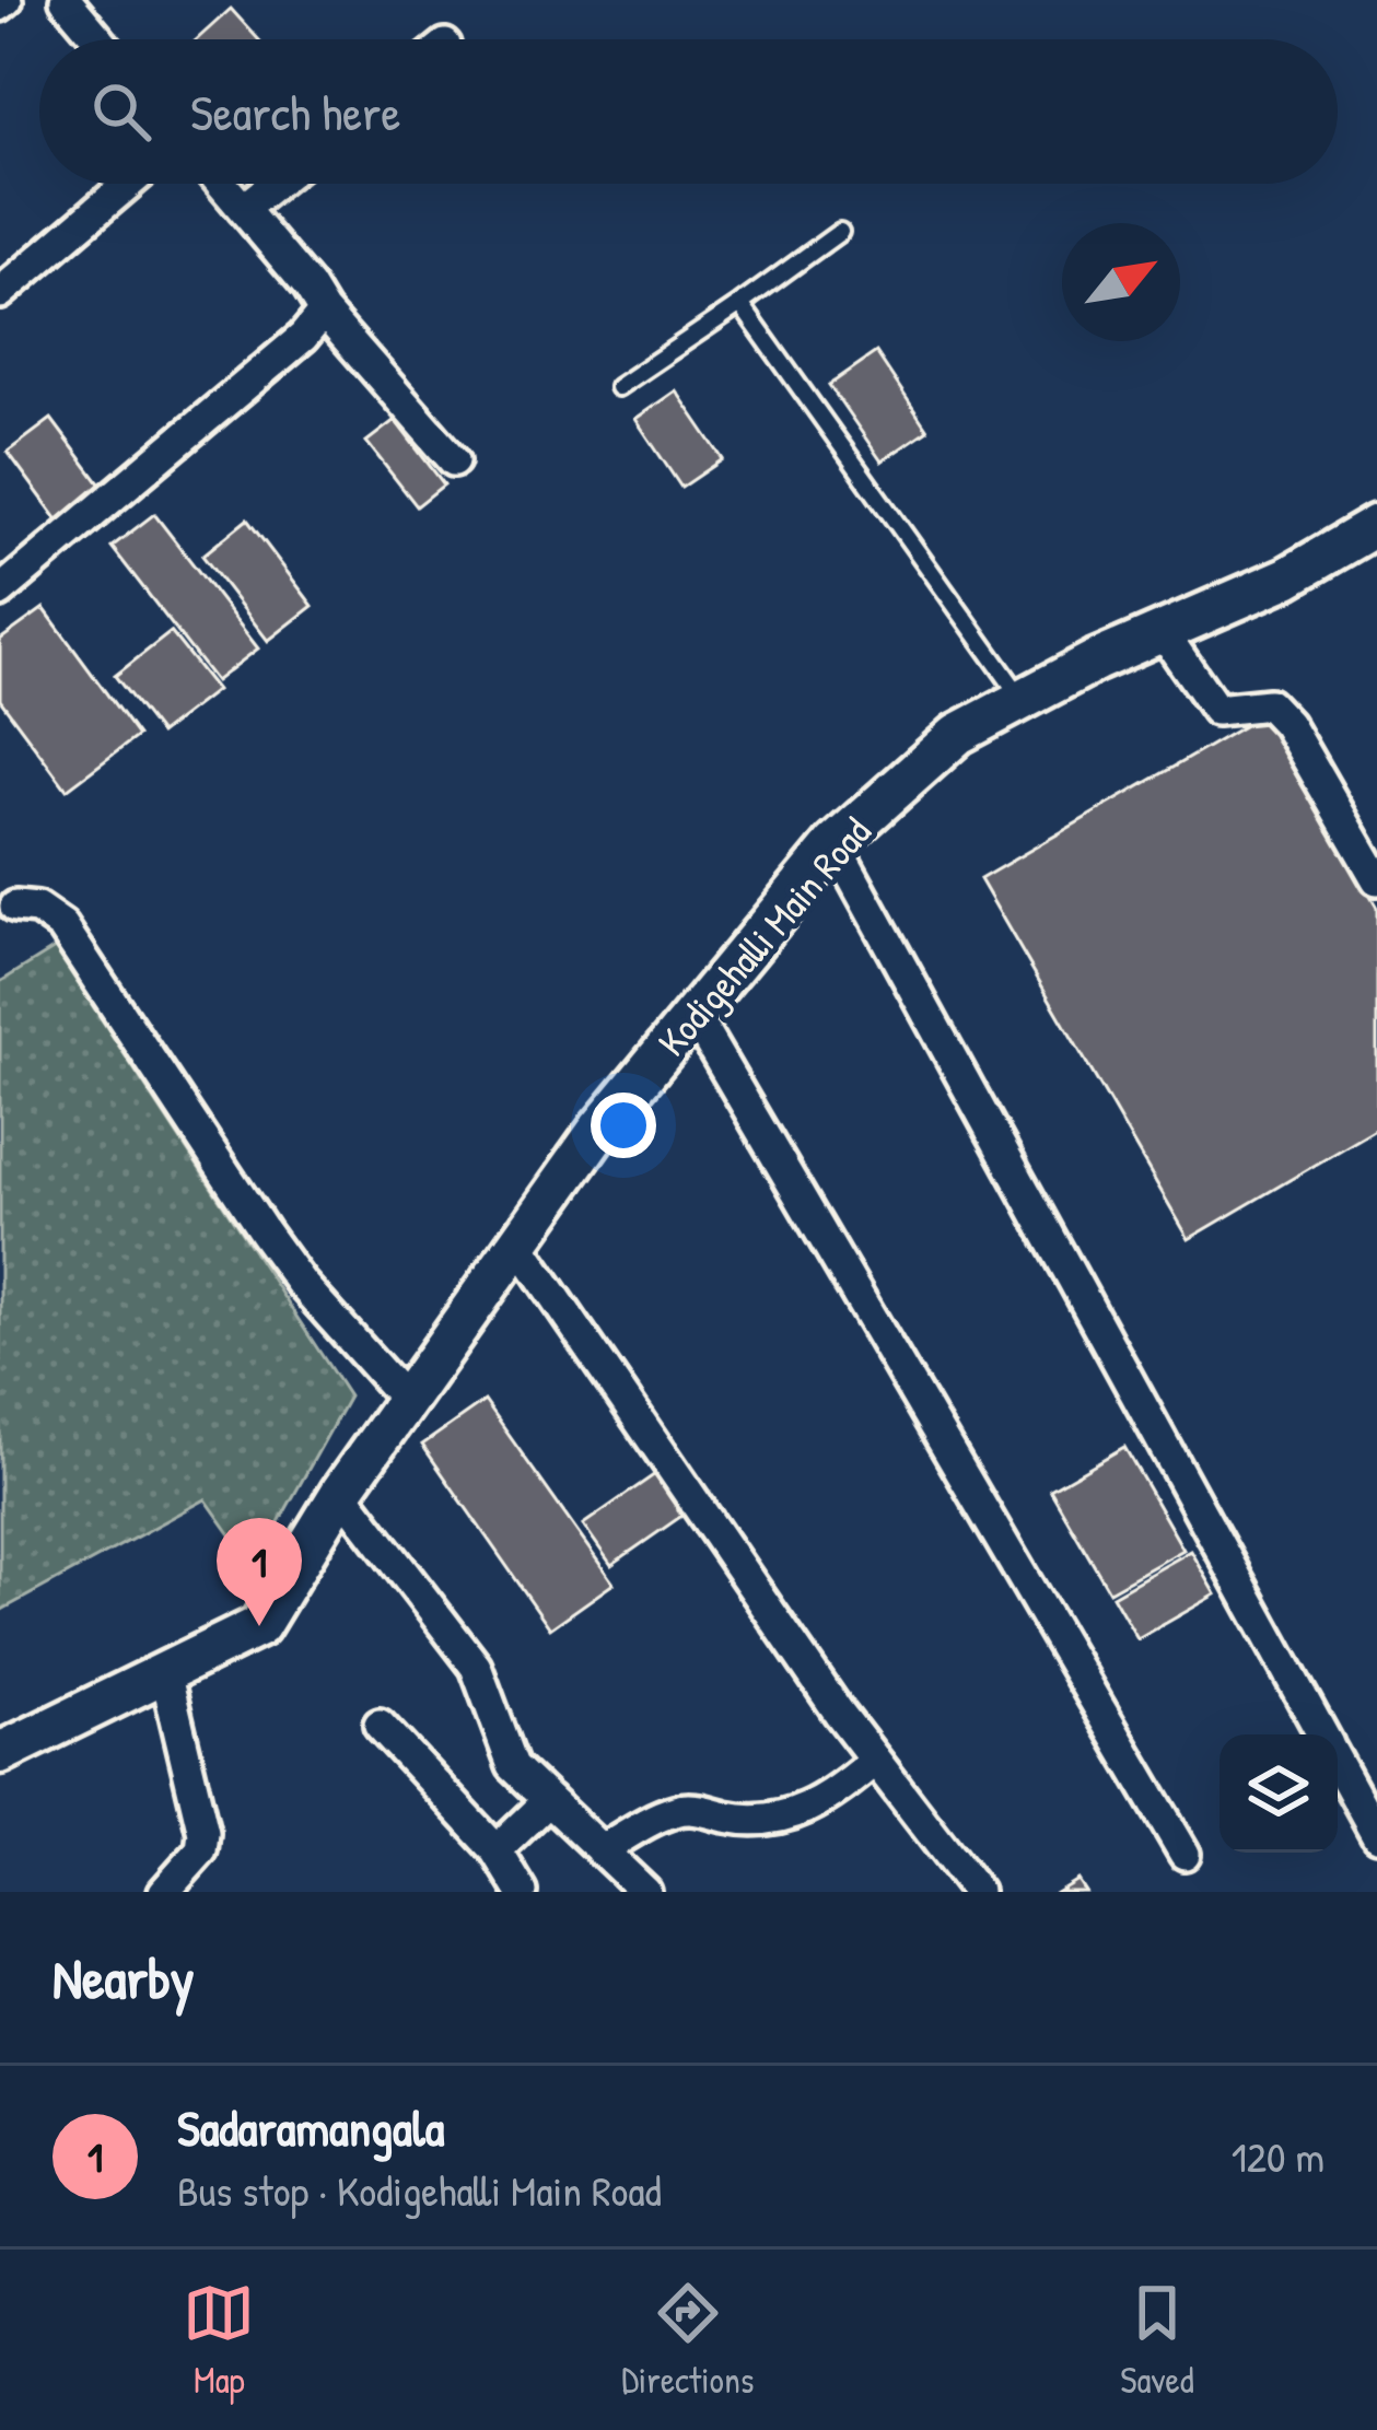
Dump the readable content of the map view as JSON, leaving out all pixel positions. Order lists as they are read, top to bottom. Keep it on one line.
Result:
{"streets":{"street":["Kodigehalli Main Road"]},"north":"top right","page":{"search":"Search here","pins":"1","heading":"Nearby","list":[{"mark":"1","name":"Sadaramangala","note":"Bus stop · Kodigehalli Main Road","value":"120 m"}],"nav":["Map","Directions","Saved"]}}
